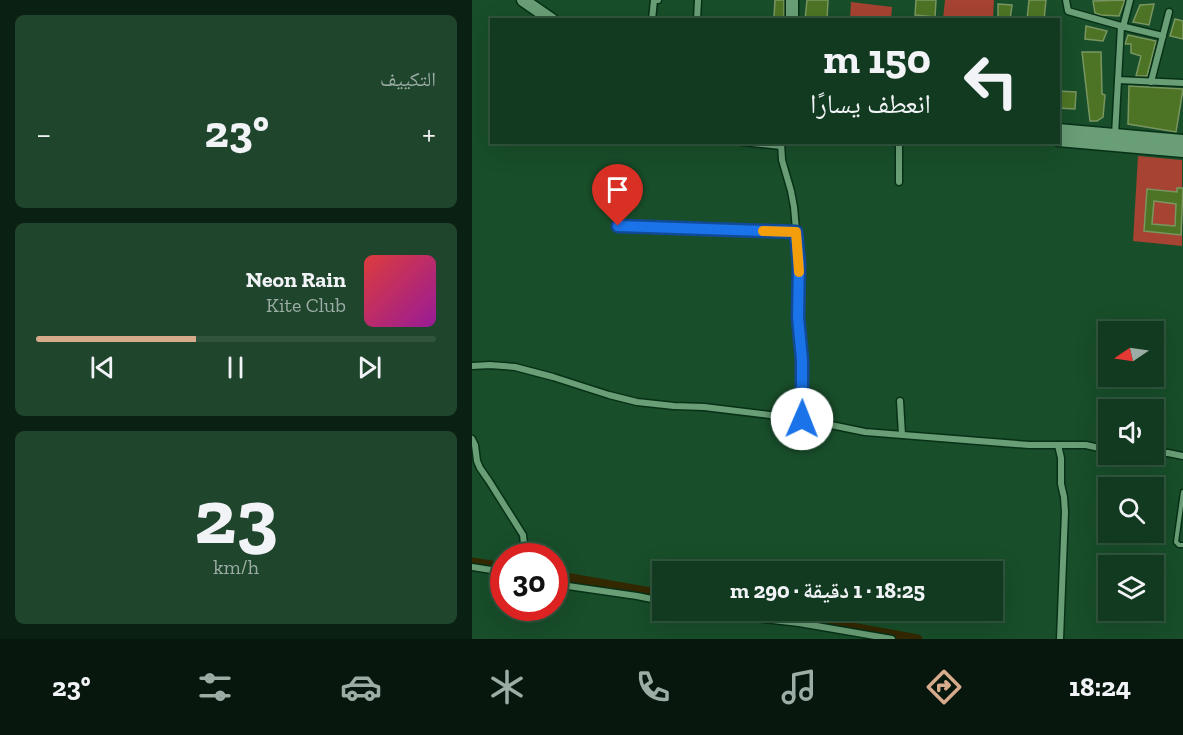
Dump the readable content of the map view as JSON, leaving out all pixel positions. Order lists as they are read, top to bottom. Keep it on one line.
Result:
{"north":"left","page":{"tile":["التكييف",["23","km/h"]],"turn":["150 m","انعطف يسارًا"],"heat":["−","23°","+"],"song":["Neon Rain","Kite Club"],"limit":"30","trip":"18:25 · 1 دقيقة · 290 m","tabs":["18:24","23°"]}}
